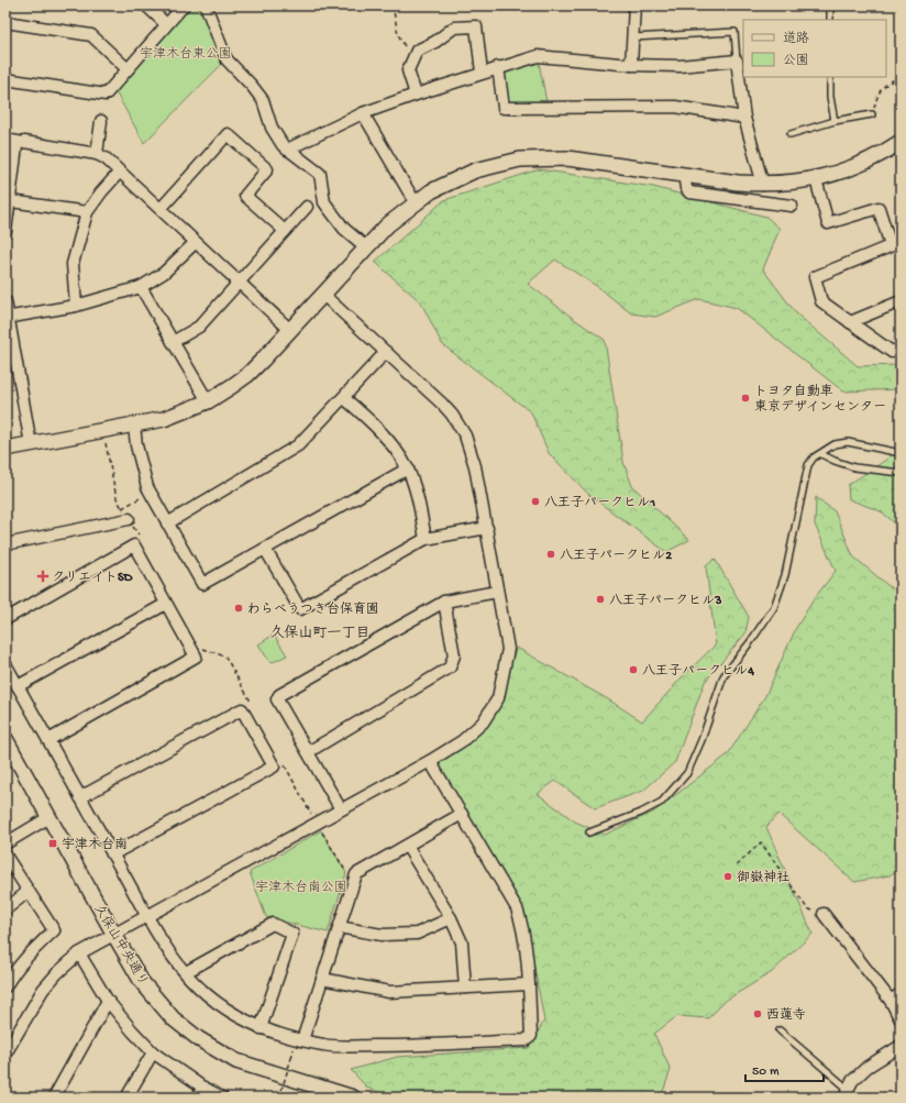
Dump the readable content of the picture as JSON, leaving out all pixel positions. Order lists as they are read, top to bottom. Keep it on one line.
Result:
{"streets":{"street":["久保山中央通り"]},"districts":["久保山町一丁目"],"parks":["宇津木台東公園","宇津木台南公園"],"places":{"other":["トヨタ自動車 東京デザインセンター","八王子パークヒル1","八王子パークヒル2","八王子パークヒル3","わらべうつき台保育園","八王子パークヒル4","御嶽神社","西蓮寺"],"health":["クリエイトSD"],"transit":["宇津木台南"]},"legend":["道路","公園"],"scale_bar":"50 m"}
